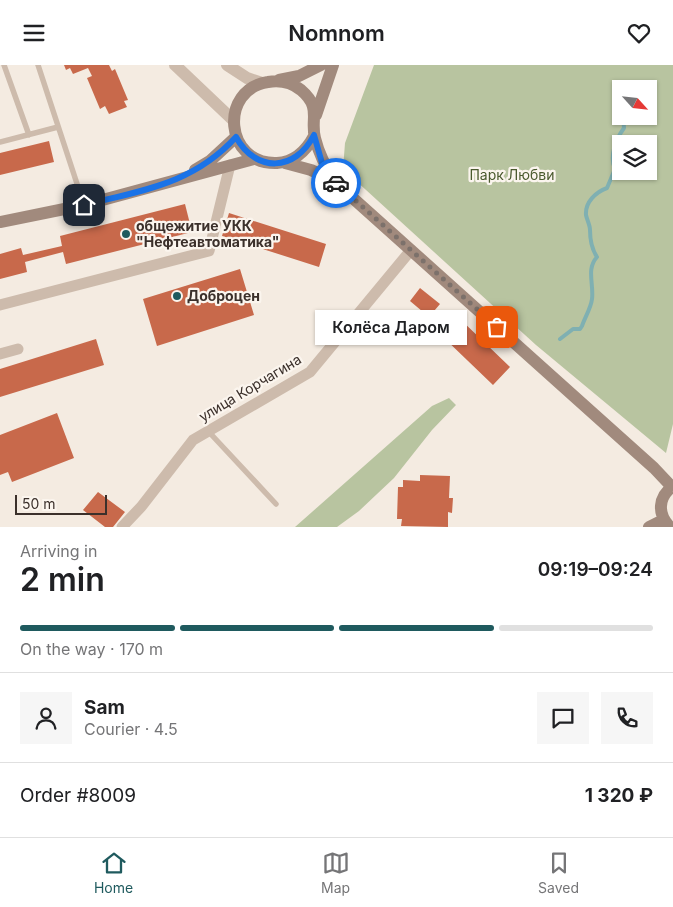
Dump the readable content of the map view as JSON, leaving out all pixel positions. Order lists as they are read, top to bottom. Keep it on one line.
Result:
{"streets":{"street":["улица Корчагина"]},"parks":["Парк Любви"],"places":["общежитие УКК \"Нефтеавтоматика\"","Доброцен","Колёса Даром"],"scale_bar":"50 m","north":"bottom right","page":{"header":"Nomnom","bubble":"Колёса Даром","scale":"50 m","heading":["2 min","Arriving in","09:19–09:24"],"panel":["Sam","Courier · 4.5","Order #8009","1 320 ₽"],"bar":"On the way · 170 m","tabs":["Home","Map","Saved"]}}
